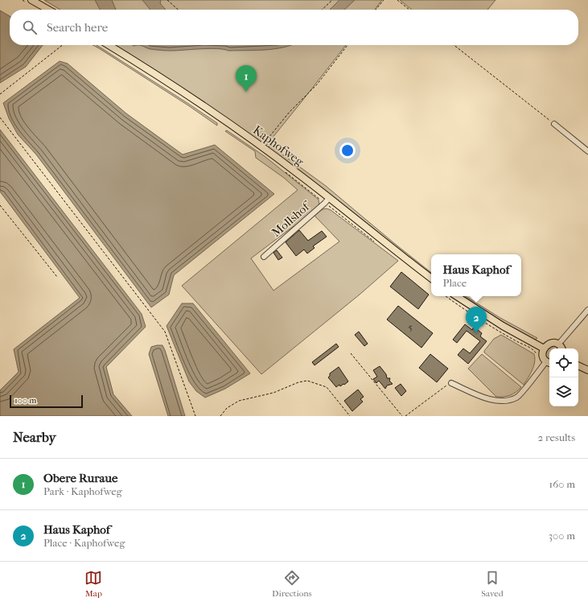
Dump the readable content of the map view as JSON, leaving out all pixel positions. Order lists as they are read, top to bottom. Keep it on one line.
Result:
{"streets":{"main road":["Kaphofweg"],"lane":["Mollshof"]},"crossings":[["Kaphofweg","Mollshof"]],"house_numbers":["5"],"scale_bar":"100 m","page":{"search":"Search here","pins":["1","2"],"popup":["Haus Kaphof","Place"],"scale":"100 m","heading":["Nearby","2 results"],"list":[{"mark":"1","name":"Obere Ruraue","note":"Park · Kaphofweg","value":"160 m"},{"mark":"2","name":"Haus Kaphof","note":"Place · Kaphofweg","value":"300 m"}],"nav":["Map","Directions","Saved"]}}
